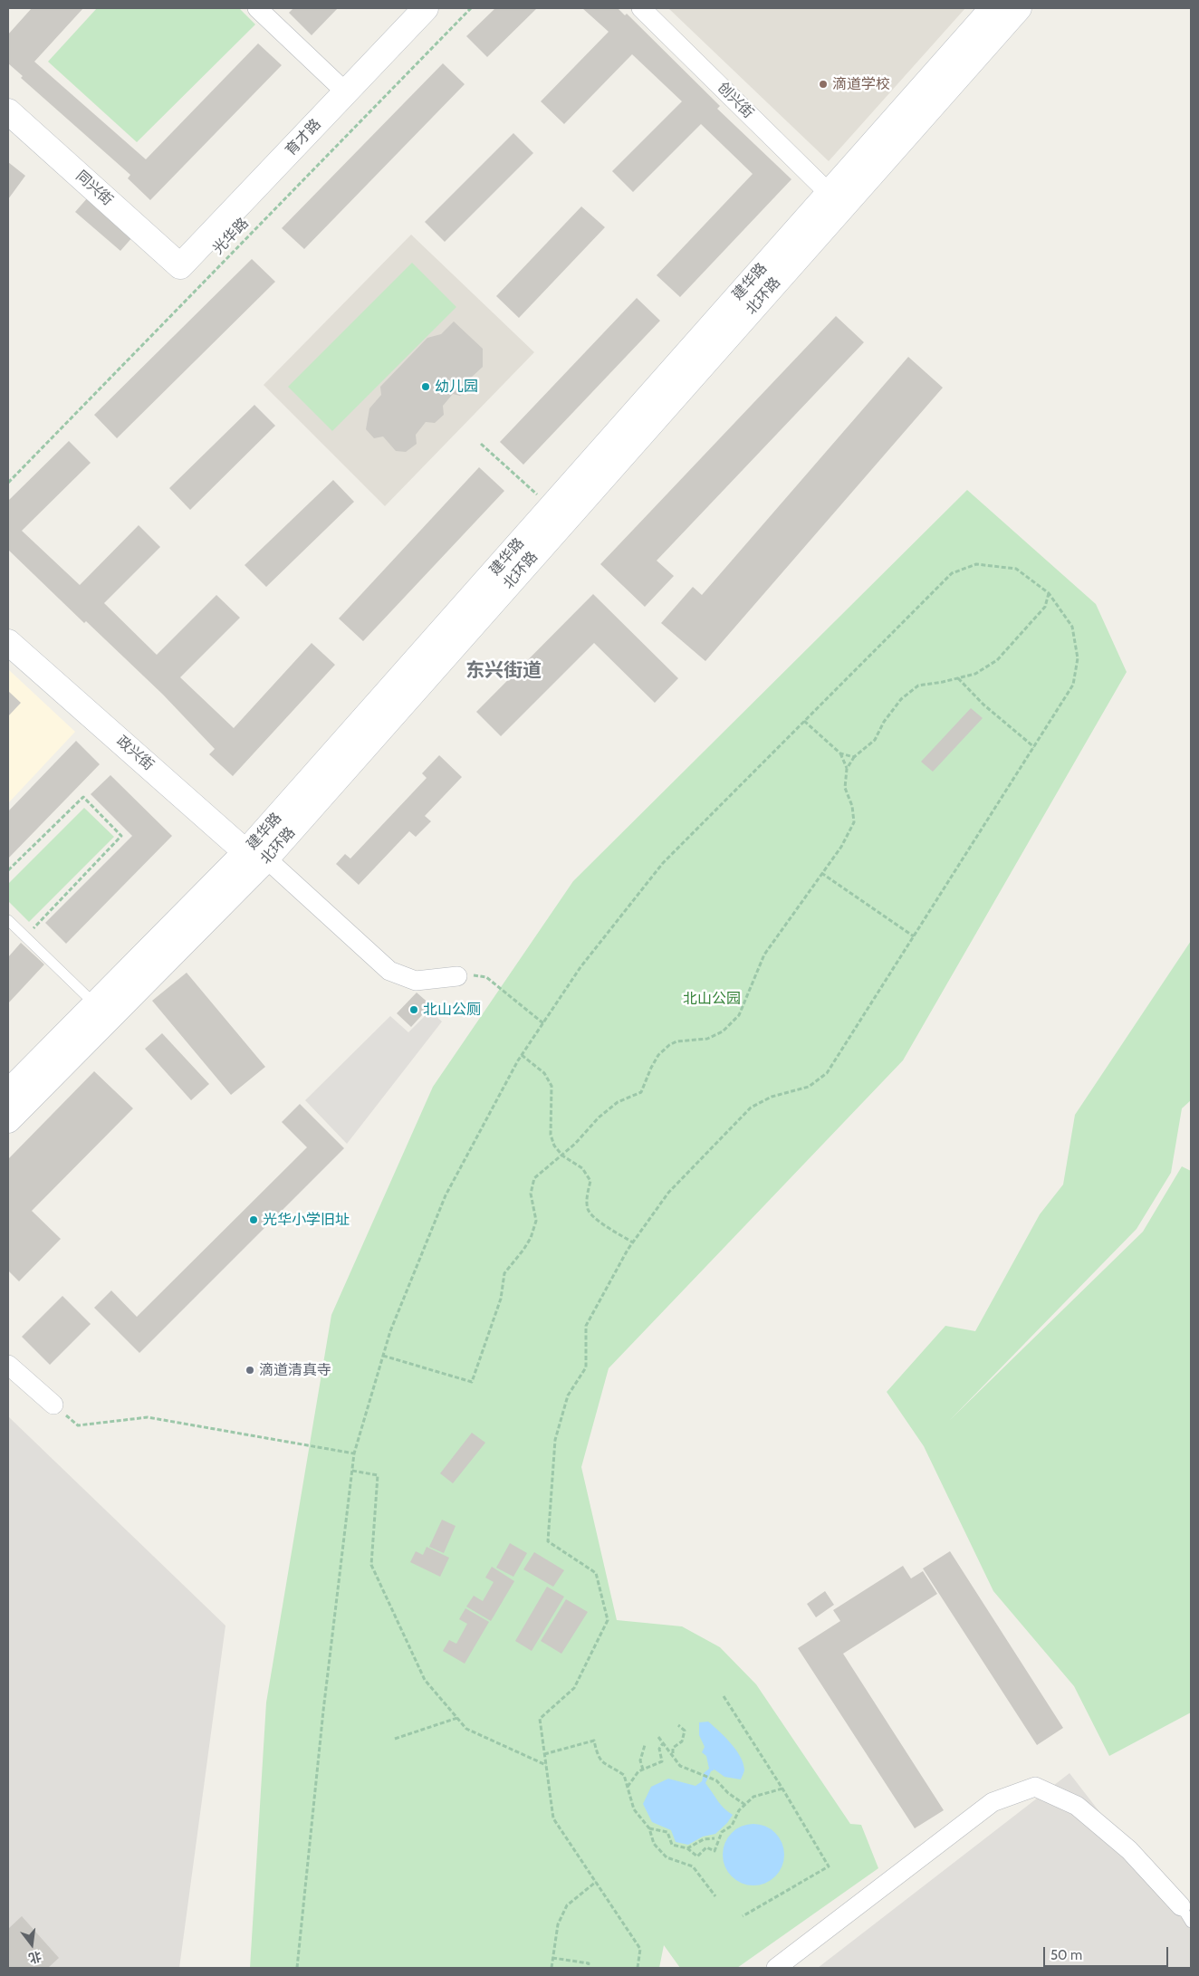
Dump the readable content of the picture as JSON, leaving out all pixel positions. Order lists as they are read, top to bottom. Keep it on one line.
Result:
{"streets":{"street":["创兴街","育才路","同兴街","建华路","北环路","政兴街"],"path":["光华路"]},"crossings":[["创兴街","建华路"],["育才路","同兴街"],["建华路","北环路"],["建华路","政兴街"],["北环路","政兴街"]],"districts":["东兴街道"],"parks":["北山公园"],"places":["滴道学校","幼儿园","北山公厕","光华小学旧址","滴道清真寺"],"scale_bar":"50 m","north":"bottom"}
